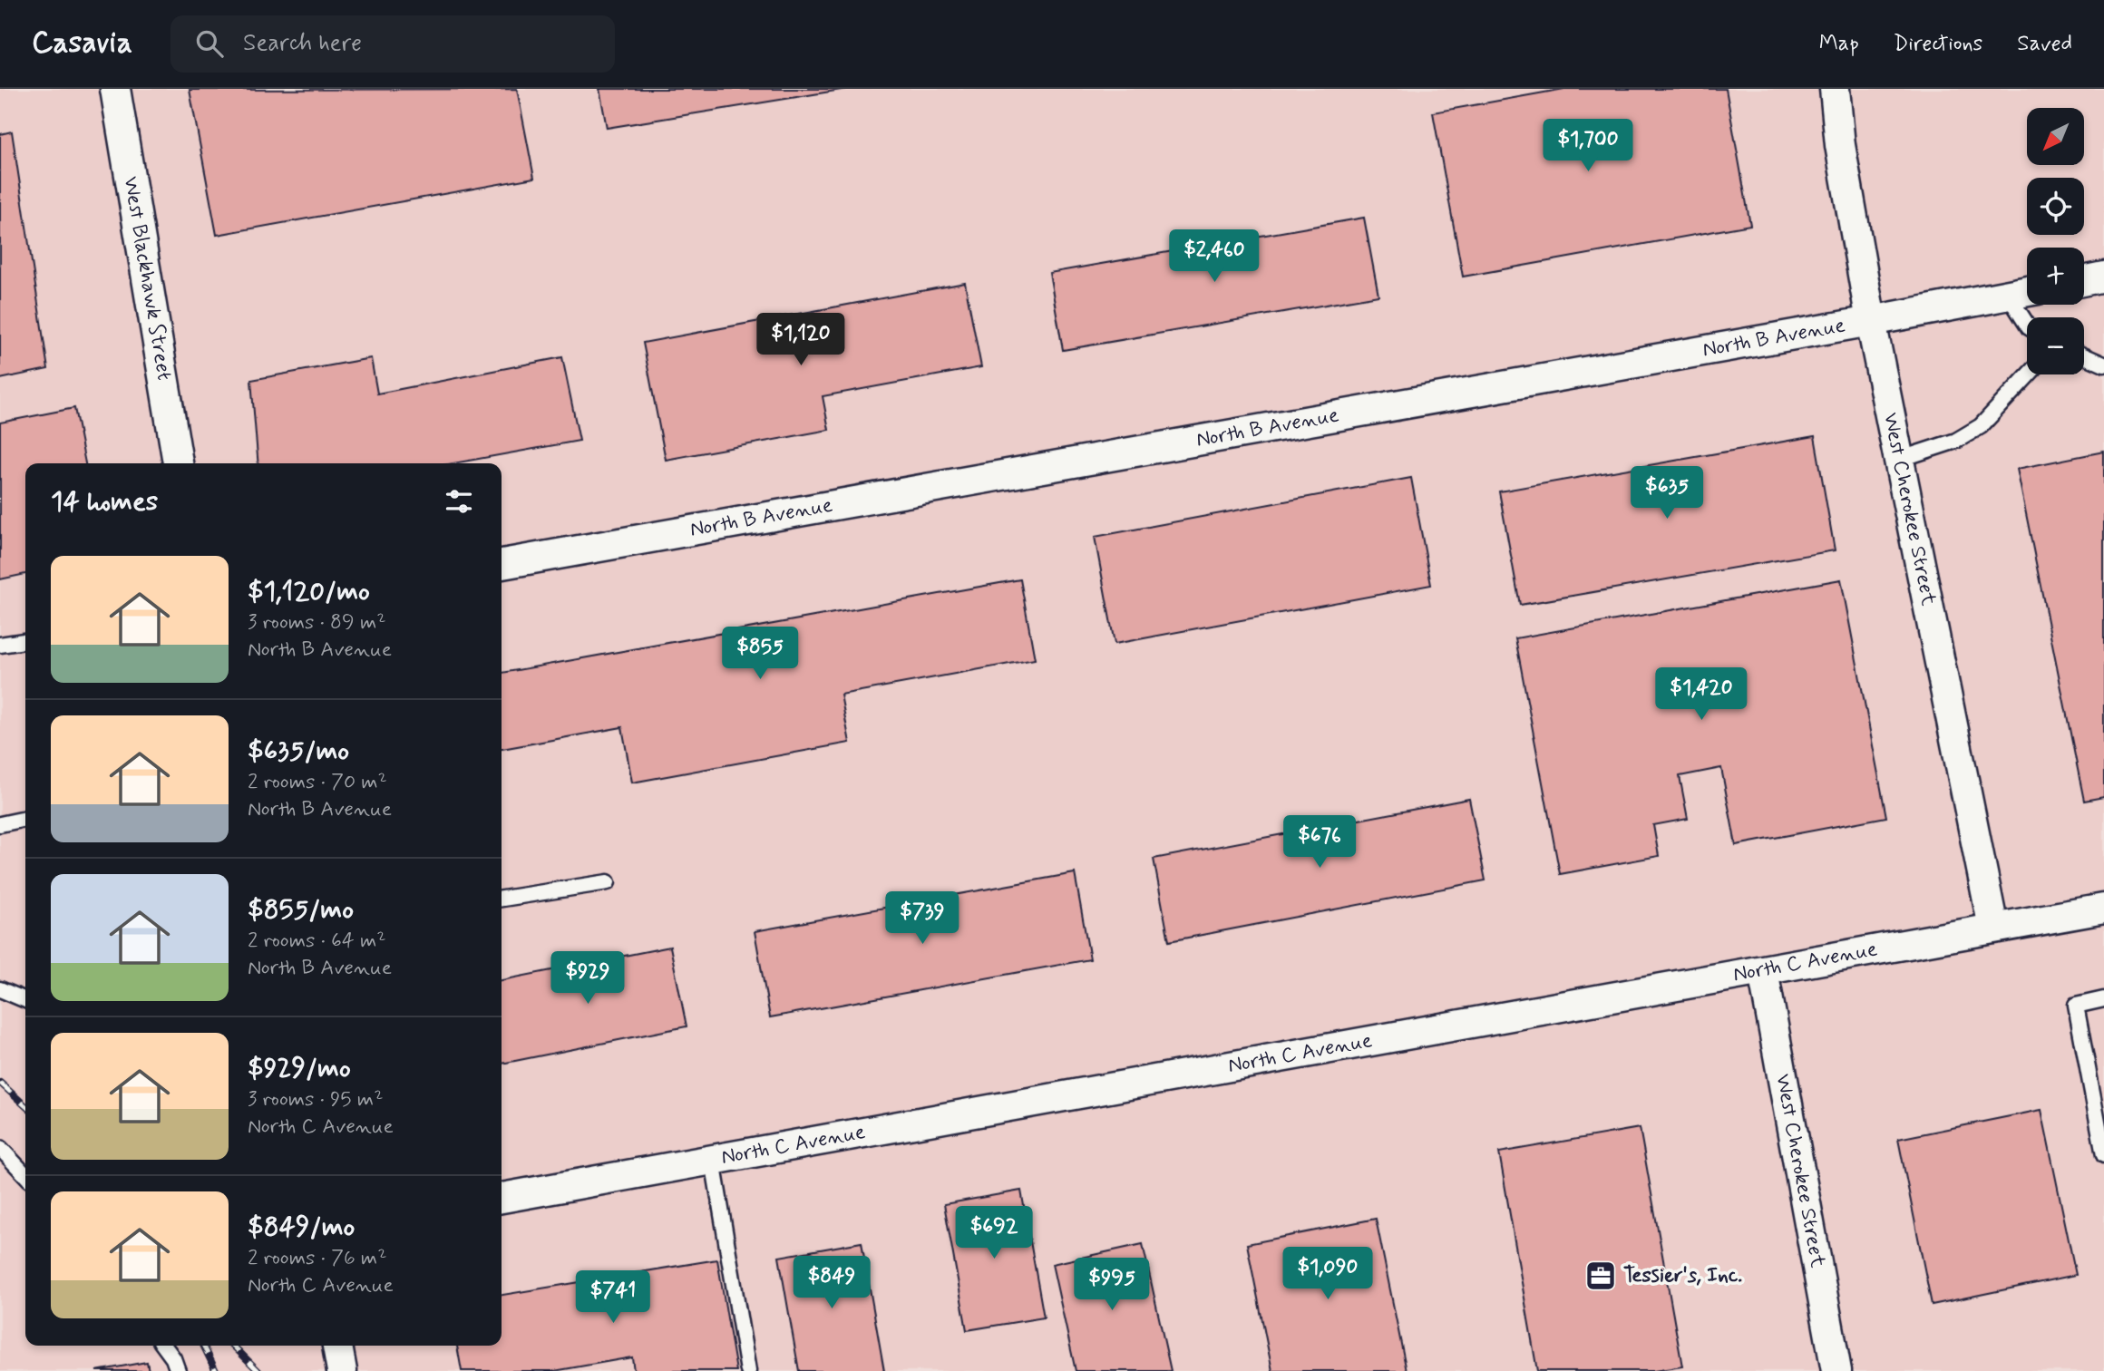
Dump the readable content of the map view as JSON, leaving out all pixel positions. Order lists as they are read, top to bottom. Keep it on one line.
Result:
{"streets":{"street":["West Blackhawk Street","North B Avenue","West Cherokee Street","North C Avenue"]},"crossings":[["North B Avenue","West Cherokee Street"],["West Cherokee Street","North C Avenue"]],"places":{"office":["Tessier's, Inc."]},"north":"bottom left","page":{"header":"Casavia","search":"Search here","nav":["Map","Directions","Saved"],"map_buttons":["+","−"],"price":["$1,700","$2,460","$1,120","$635","$855","$1,420","$676","$739","$929","$692","$1,090","$849","$995","$741"],"heading":"14 homes","list":[{"name":"$1,120/mo","note":"3 rooms · 89 m² · North B Avenue"},{"name":"$635/mo","note":"2 rooms · 70 m² · North B Avenue"},{"name":"$855/mo","note":"2 rooms · 64 m² · North B Avenue"},{"name":"$929/mo","note":"3 rooms · 95 m² · North C Avenue"},{"name":"$849/mo","note":"2 rooms · 76 m² · North C Avenue"}]}}
